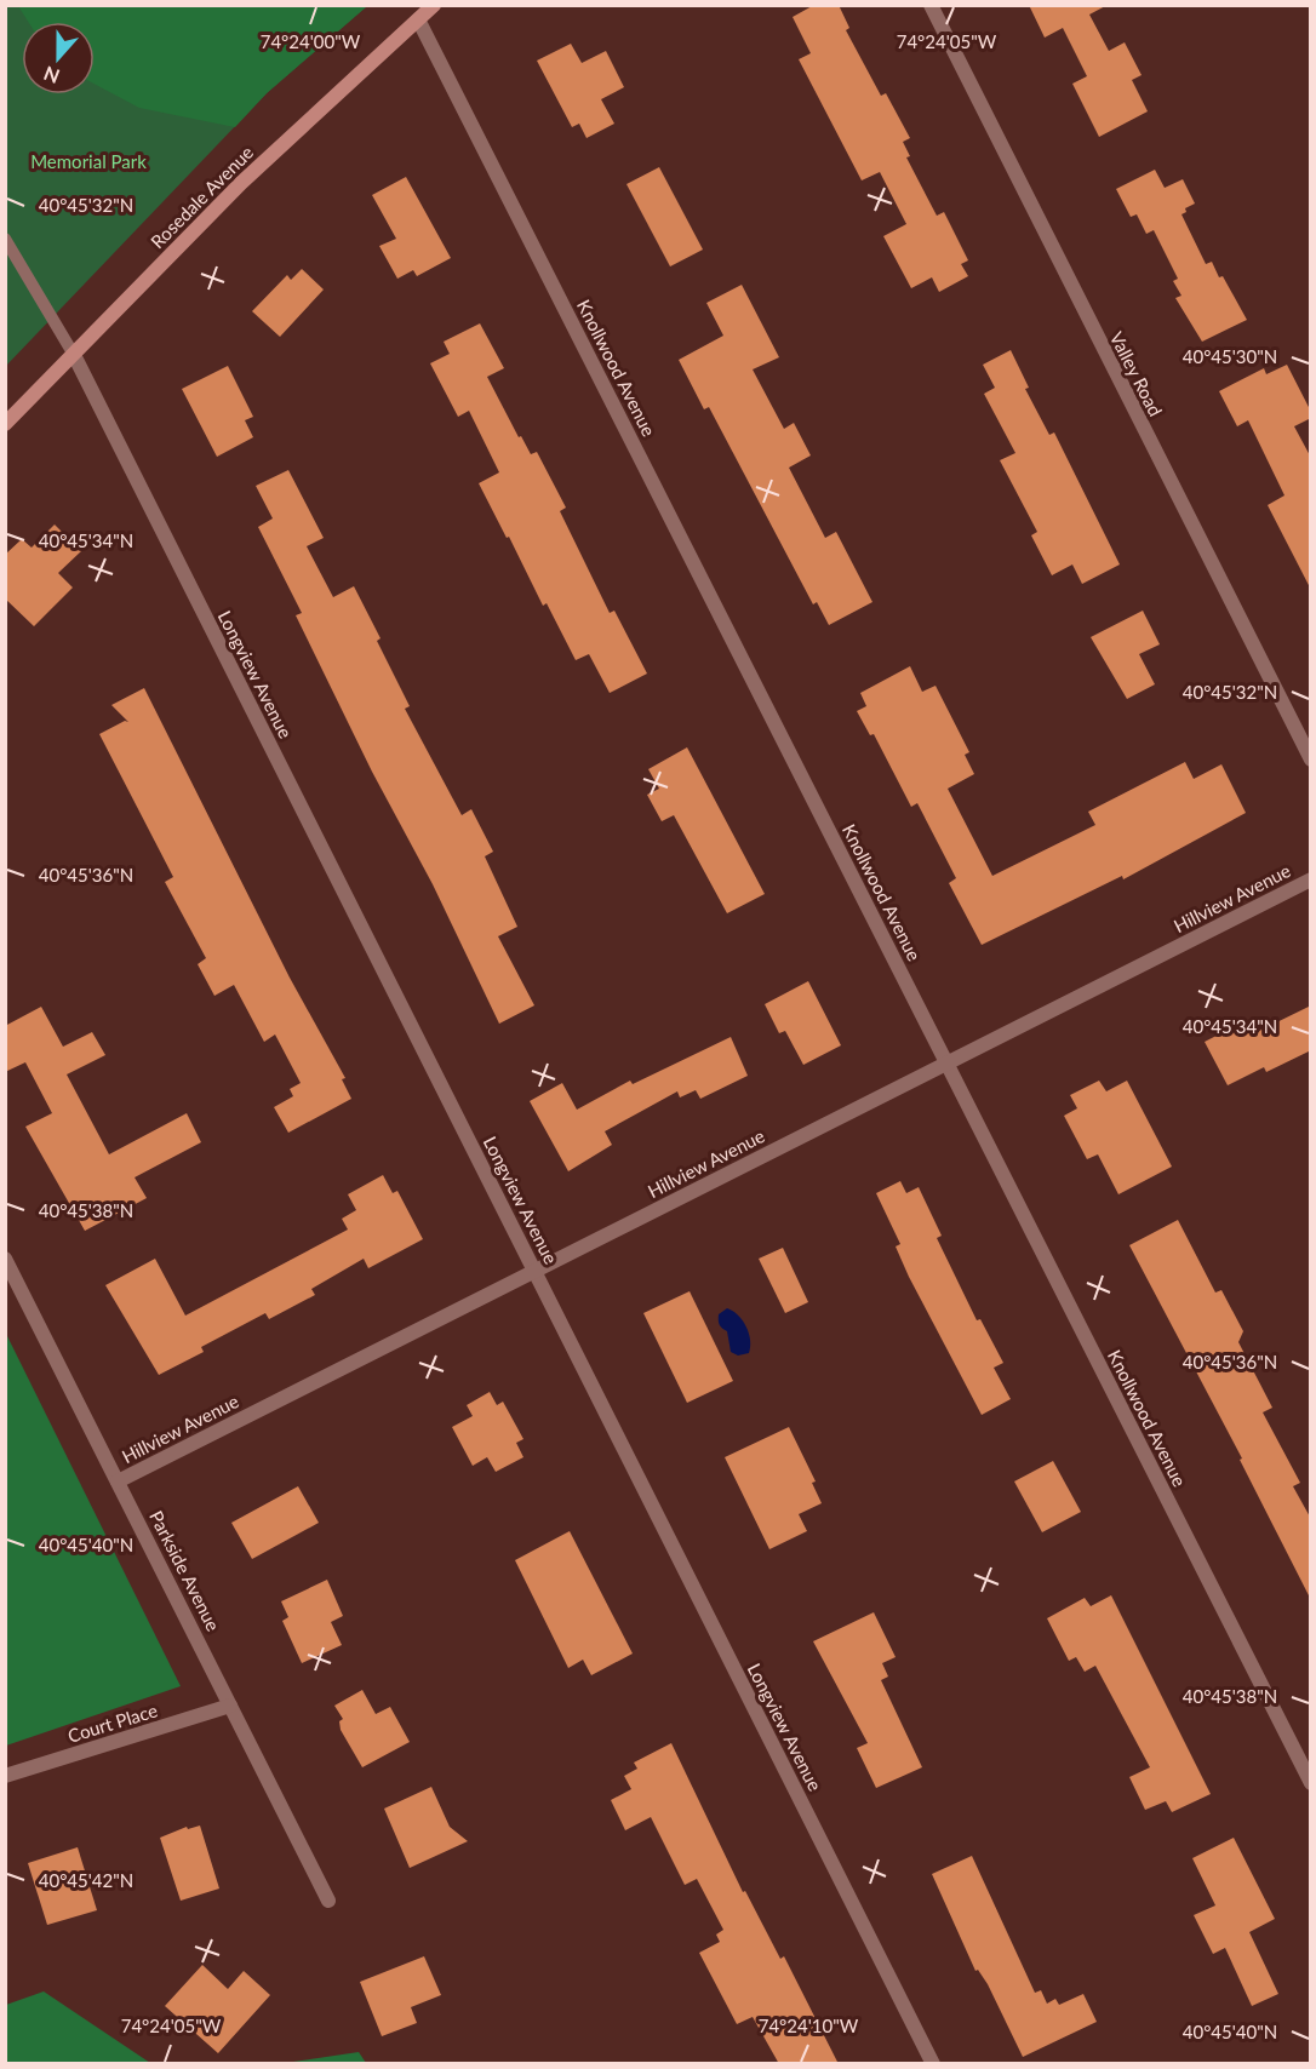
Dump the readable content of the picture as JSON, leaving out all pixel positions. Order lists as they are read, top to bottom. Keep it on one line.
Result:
{"streets":{"street":["Rosedale Avenue","Knollwood Avenue","Valley Road","Longview Avenue","Hillview Avenue","Parkside Avenue","Court Place"]},"crossings":[["Rosedale Avenue","Knollwood Avenue"],["Rosedale Avenue","Longview Avenue"],["Knollwood Avenue","Hillview Avenue"],["Longview Avenue","Hillview Avenue"],["Hillview Avenue","Parkside Avenue"],["Parkside Avenue","Court Place"]],"parks":["Memorial Park"],"north":"bottom","coordinates":["74°24'00\"W","74°24'05\"W","40°45'32\"N","40°45'30\"N","40°45'34\"N","40°45'36\"N","40°45'38\"N","40°45'40\"N","40°45'42\"N","74°24'10\"W"]}
